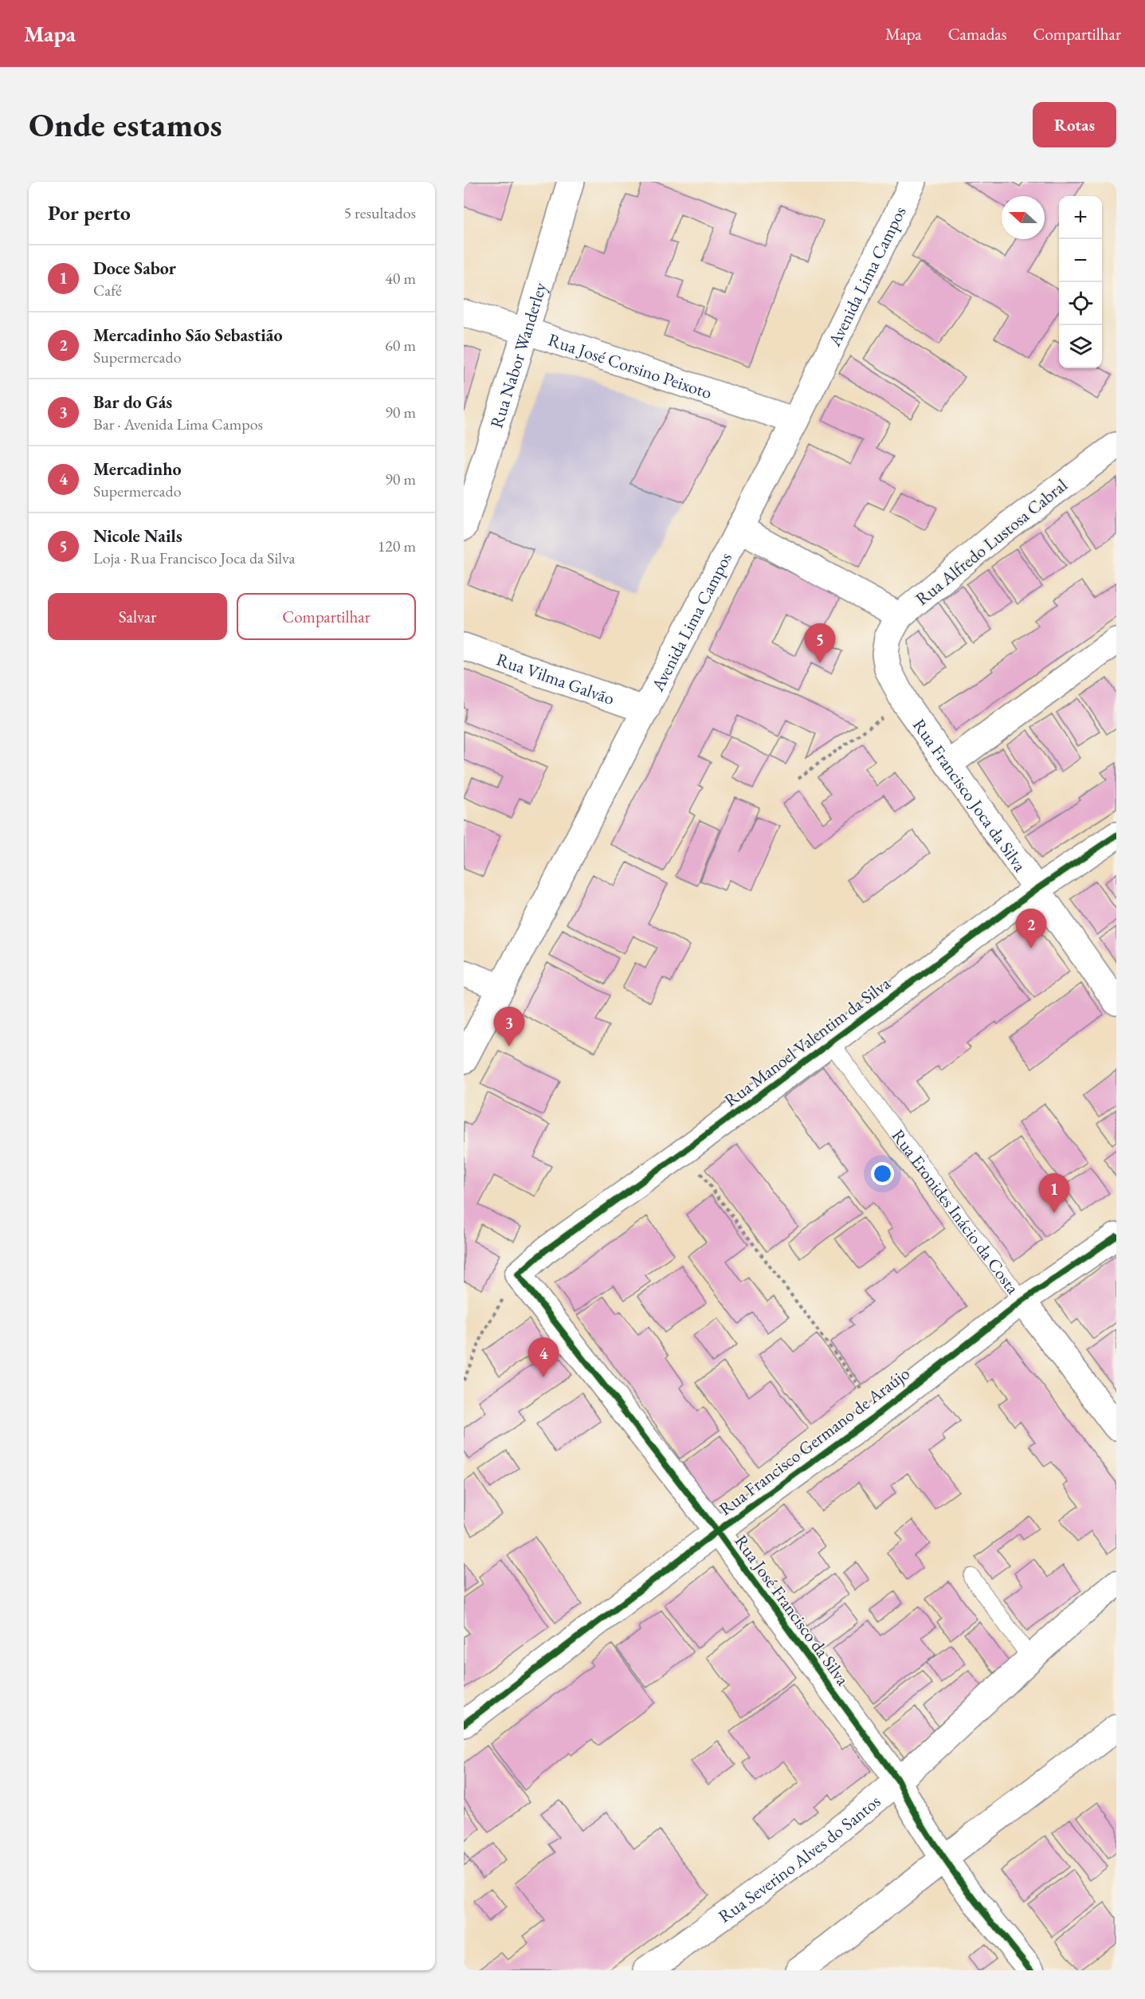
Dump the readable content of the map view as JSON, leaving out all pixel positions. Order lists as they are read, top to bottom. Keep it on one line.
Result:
{"streets":{"street":["Avenida Lima Campos","Rua Nabor Wanderley","Rua José Corsino Peixoto","Rua Alfredo Lustosa Cabral","Rua Vilma Galvão","Rua Francisco Joca da Silva","Rua Manoel Valentim da Silva","Rua Eronides Inácio da Costa","Rua Francisco Germano de Araújo","Rua José Francisco da Silva","Rua Severino Alves do Santos"]},"crossings":[["Avenida Lima Campos","Rua José Corsino Peixoto"],["Avenida Lima Campos","Rua Vilma Galvão"],["Rua Nabor Wanderley","Rua José Corsino Peixoto"],["Rua Alfredo Lustosa Cabral","Rua Francisco Joca da Silva"],["Rua Francisco Joca da Silva","Rua Manoel Valentim da Silva"],["Rua Manoel Valentim da Silva","Rua Eronides Inácio da Costa"],["Rua Manoel Valentim da Silva","Rua José Francisco da Silva"],["Rua Eronides Inácio da Costa","Rua Francisco Germano de Araújo"],["Rua Francisco Germano de Araújo","Rua José Francisco da Silva"],["Rua José Francisco da Silva","Rua Severino Alves do Santos"]],"north":"left","page":{"header":"Mapa","nav":["Mapa","Camadas","Compartilhar"],"buttons":["Rotas",["Salvar","Compartilhar"]],"title":"Onde estamos","heading":["Por perto","5 resultados"],"map_buttons":["+","−"],"list":[{"mark":"1","name":"Doce Sabor","note":"Café","value":"40 m"},{"mark":"2","name":"Mercadinho São Sebastião","note":"Supermercado","value":"60 m"},{"mark":"3","name":"Bar do Gás","note":"Bar · Avenida Lima Campos","value":"90 m"},{"mark":"4","name":"Mercadinho","note":"Supermercado","value":"90 m"},{"mark":"5","name":"Nicole Nails","note":"Loja · Rua Francisco Joca da Silva","value":"120 m"}],"pins":["5","2","3","1","4"]}}
